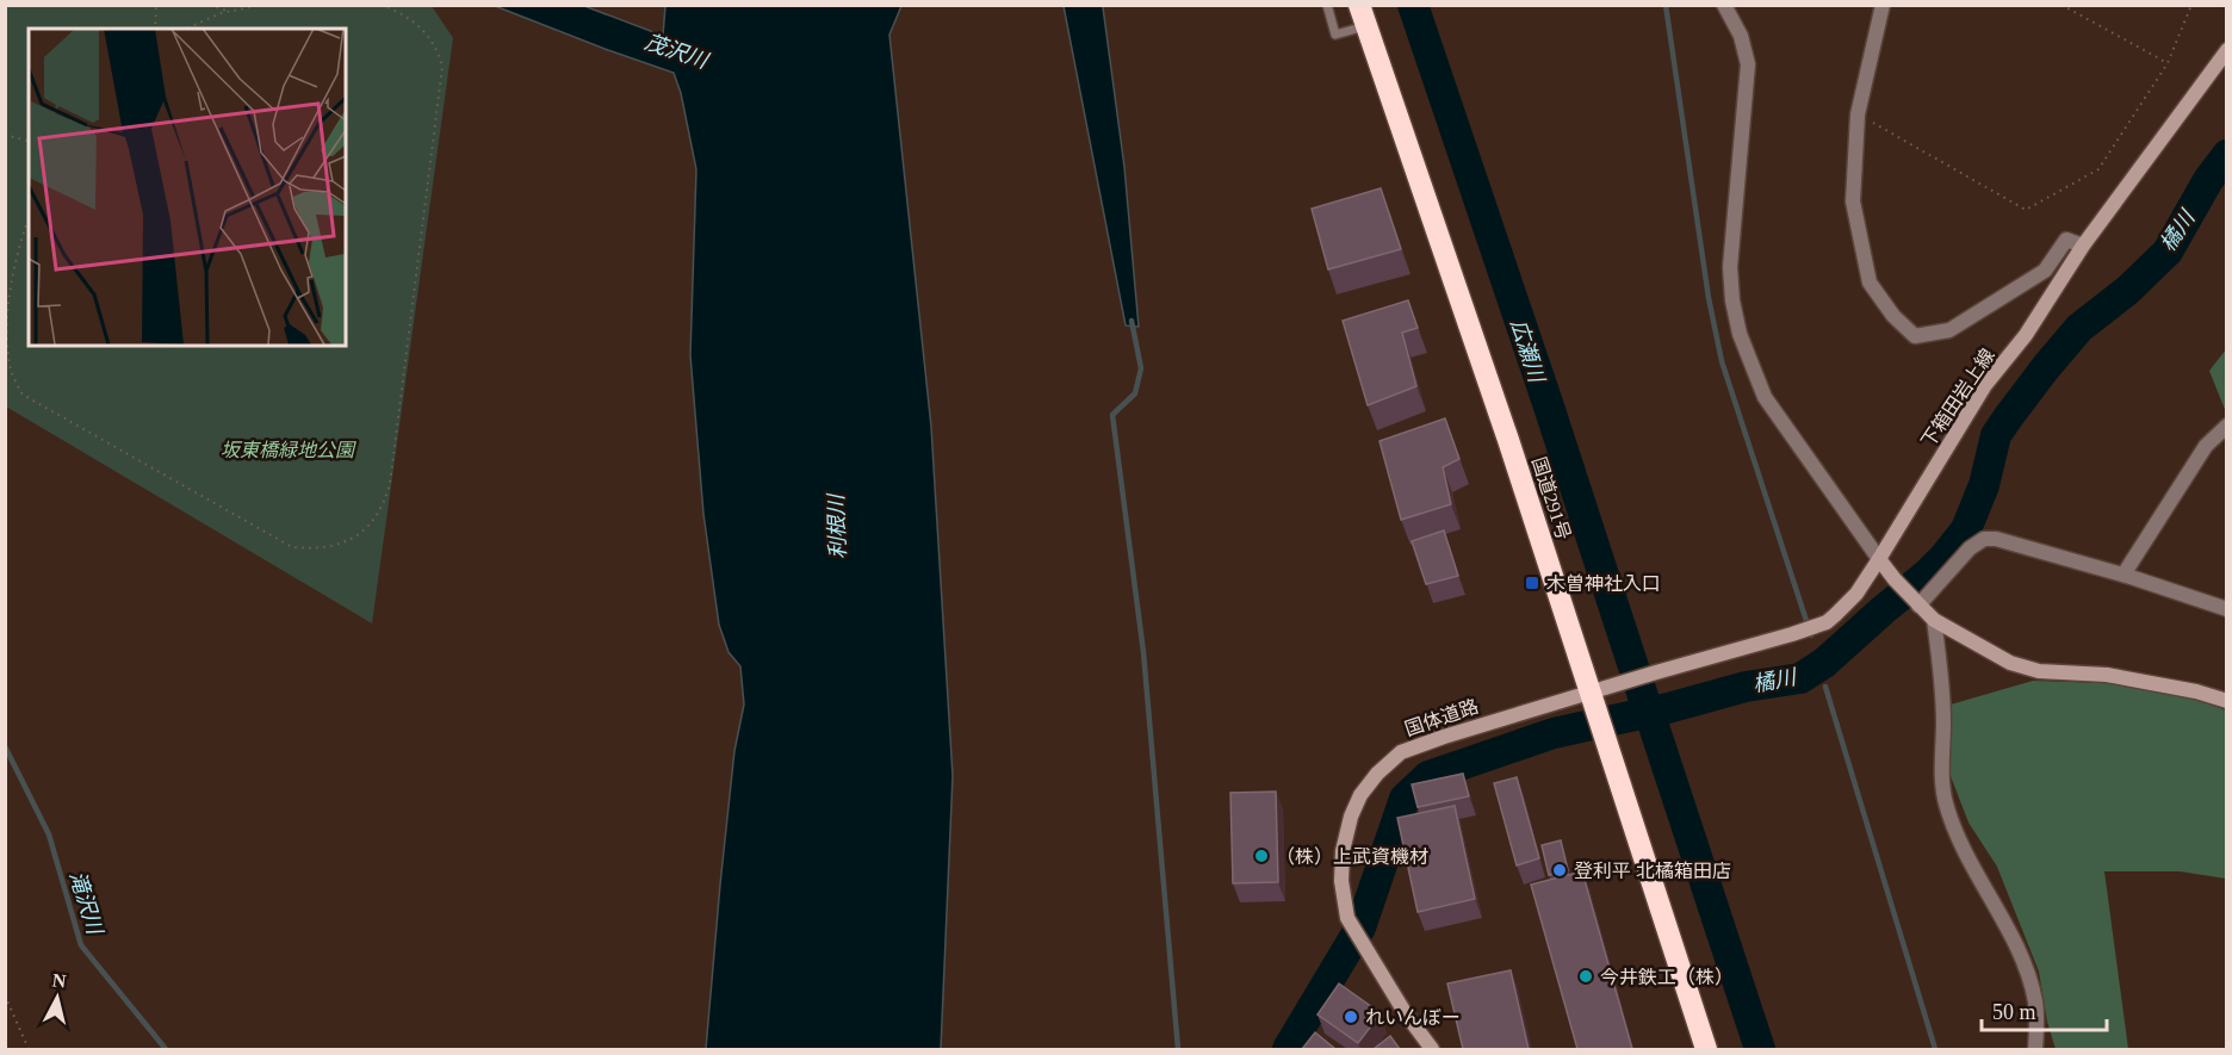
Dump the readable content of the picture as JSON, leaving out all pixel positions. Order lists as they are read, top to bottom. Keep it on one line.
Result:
{"streets":{"highway":["国道291号"],"main road":["下箱田岩上線","国体道路"]},"crossings":[["下箱田岩上線","国道291号"],["下箱田岩上線","国体道路"],["国道291号","国体道路"]],"water":["茂沢川","橘川","広瀬川","利根川","滝沢川"],"parks":["坂東橋緑地公園"],"places":{"transit":["木曽神社入口"],"other":["（株）上武資機材","登利平 北橘箱田店","今井鉄工（株）","れいんぼー"]},"scale_bar":"50 m","north":"top"}
